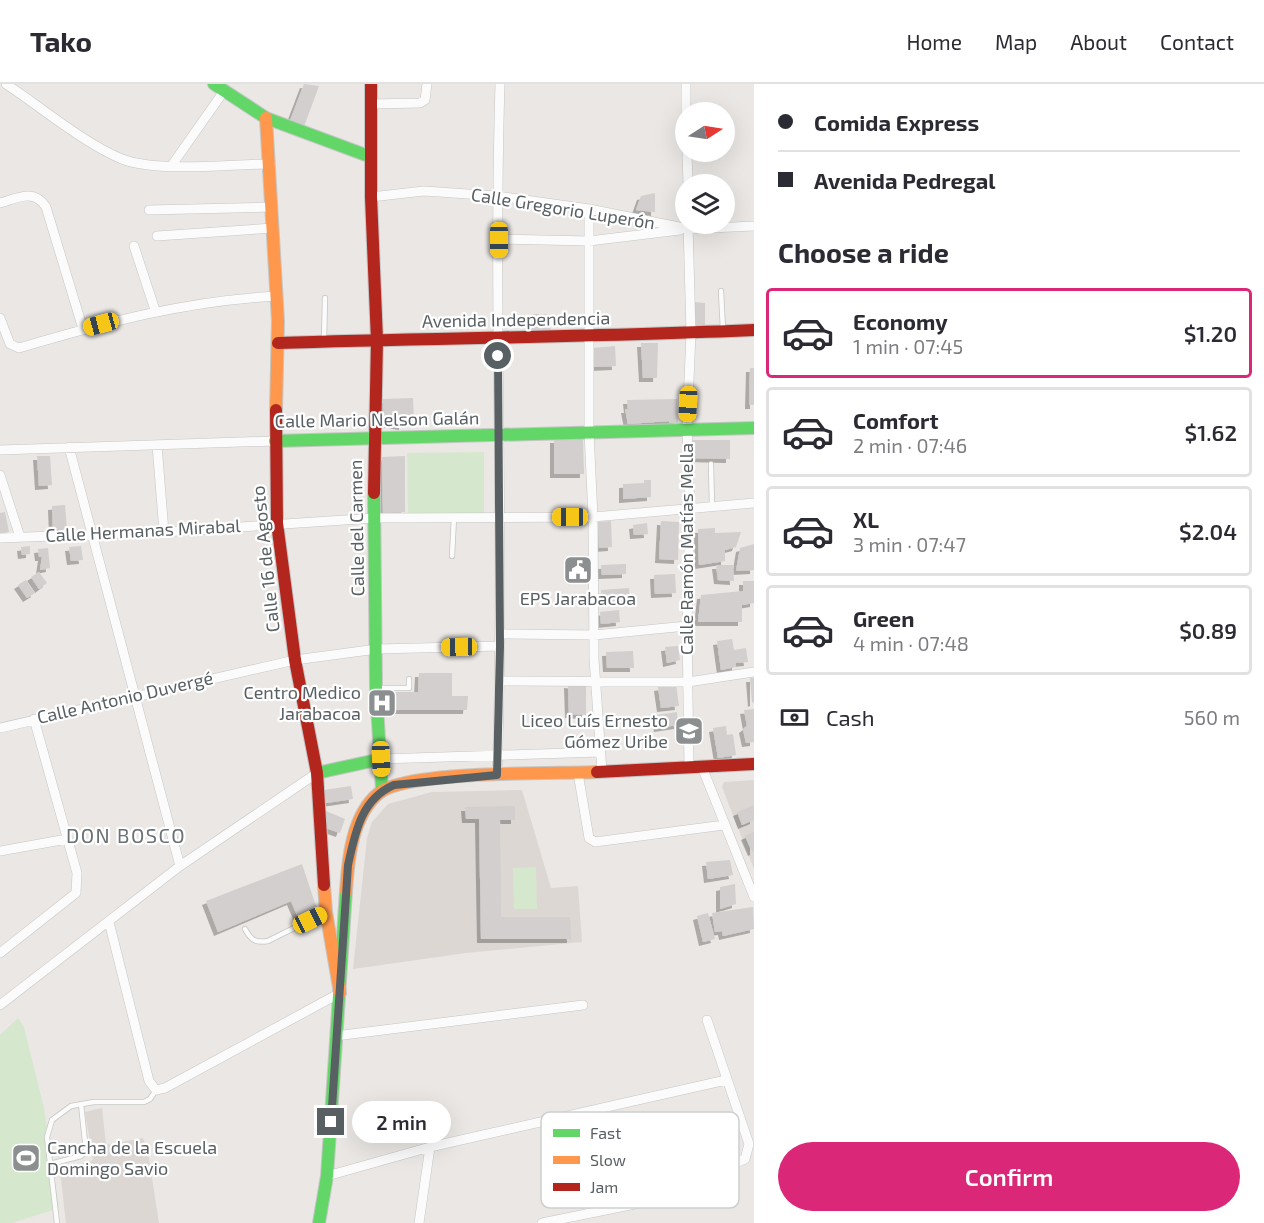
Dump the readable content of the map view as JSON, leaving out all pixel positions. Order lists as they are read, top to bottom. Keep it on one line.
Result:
{"streets":{"street":["Calle Gregorio Luperón","Avenida Independencia","Calle Mario Nelson Galán","Calle del Carmen","Calle Hermanas Mirabal","Calle Ramón Matías Mella","Calle 16 de Agosto","Calle Antonio Duvergé"]},"crossings":[["Calle Gregorio Luperón","Calle del Carmen"],["Avenida Independencia","Calle del Carmen"],["Avenida Independencia","Calle Ramón Matías Mella"],["Avenida Independencia","Calle 16 de Agosto"],["Calle Mario Nelson Galán","Calle del Carmen"],["Calle Mario Nelson Galán","Calle Ramón Matías Mella"],["Calle Mario Nelson Galán","Calle 16 de Agosto"],["Calle del Carmen","Calle Hermanas Mirabal"],["Calle del Carmen","Calle Antonio Duvergé"],["Calle Hermanas Mirabal","Calle Ramón Matías Mella"],["Calle Hermanas Mirabal","Calle 16 de Agosto"],["Calle 16 de Agosto","Calle Antonio Duvergé"]],"districts":["DON BOSCO"],"places":{"public building":["EPS Jarabacoa"],"hospital":["Centro Medico Jarabacoa"],"school or university":["Liceo Luís Ernesto Gómez Uribe"],"sports":["Cancha de la Escuela Domingo Savio"]},"legend":["Fast","Slow","Jam"],"north":"right","page":{"header":"Tako","nav":["Home","Map","About","Contact"],"banner":["Comida Express","Avenida Pedregal"],"heading":"Choose a ride","list":[{"name":"Economy","note":"1 min · 07:45","value":"$1.20"},{"name":"Comfort","note":"2 min · 07:46","value":"$1.62"},{"name":"XL","note":"3 min · 07:47","value":"$2.04"},{"name":"Green","note":"4 min · 07:48","value":"$0.89"}],"pay":["Cash","560 m"],"bubble":"2 min","buttons":"Confirm"}}
